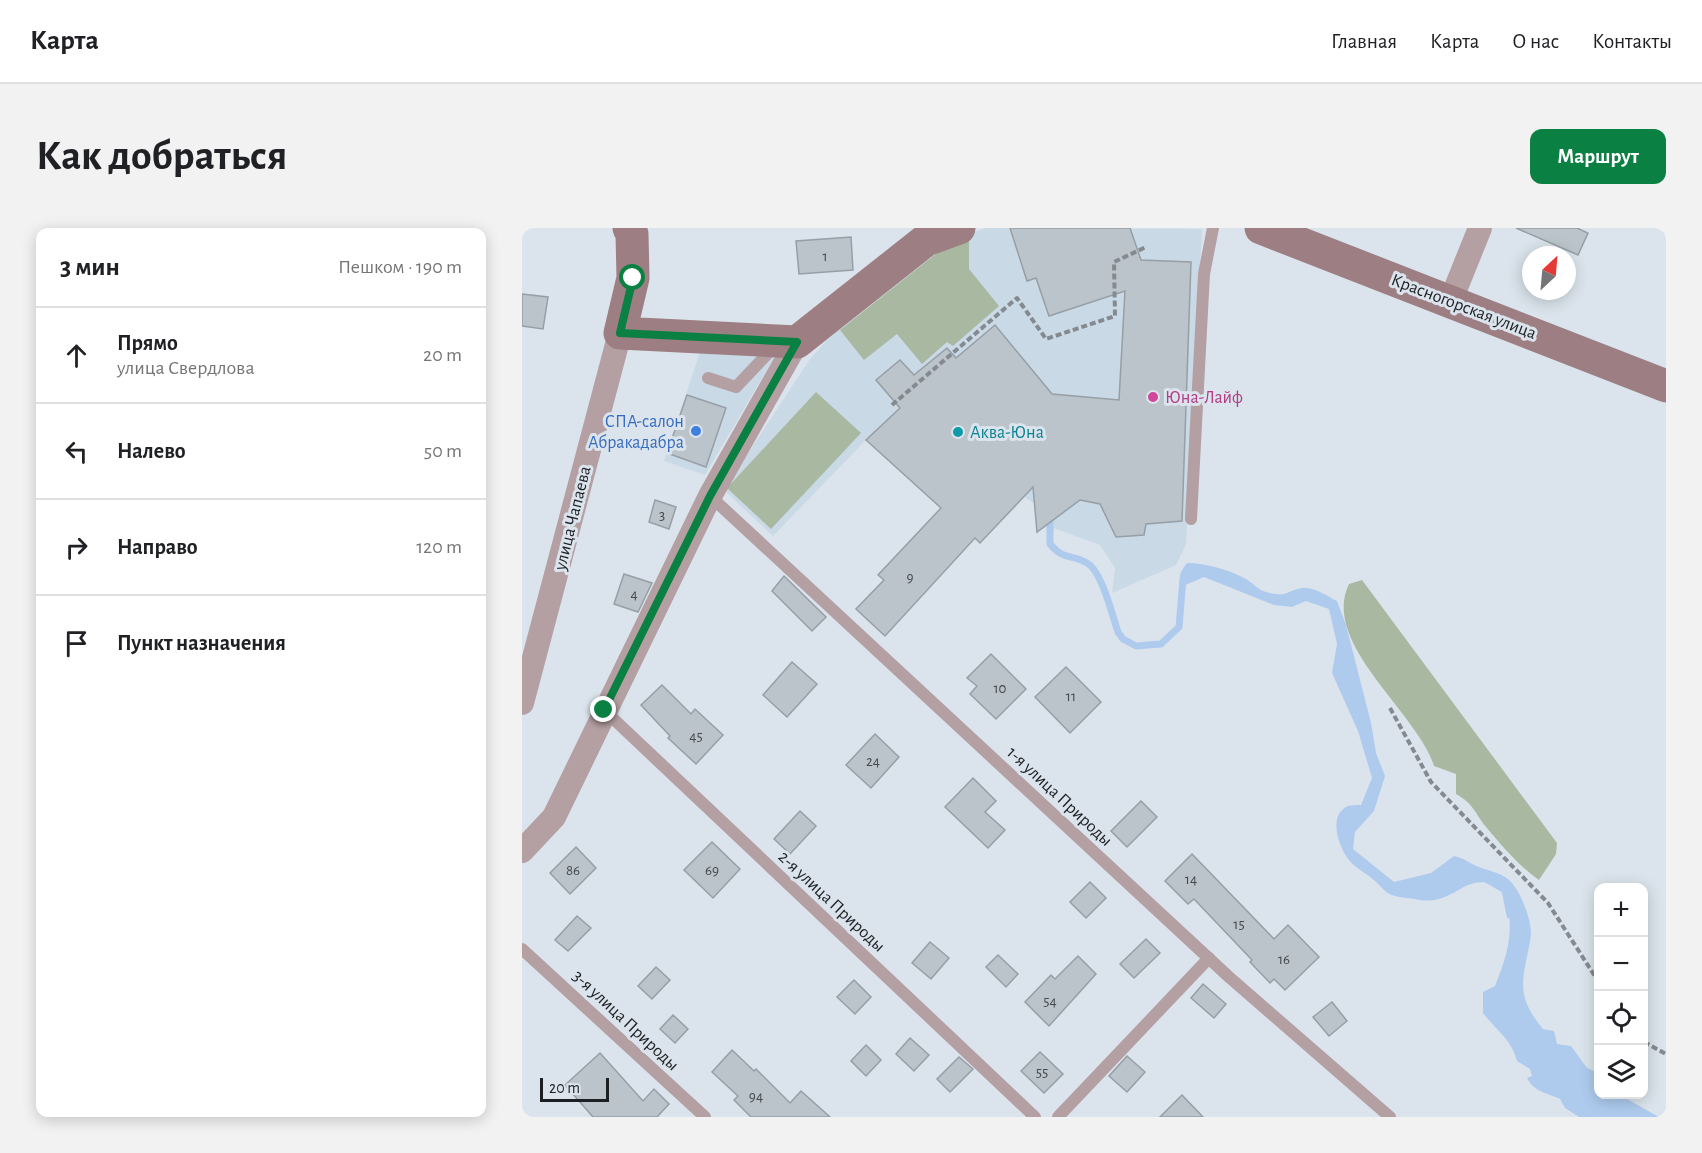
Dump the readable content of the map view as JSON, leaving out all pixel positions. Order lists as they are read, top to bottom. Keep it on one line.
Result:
{"streets":{"street":["Красногорская улица","улица Чапаева"],"lane":["1-я улица Природы","2-я улица Природы","3-я улица Природы"]},"places":["Юна-Лайф","СПА-салон Абракадабра","Аква-Юна"],"house_numbers":["1","3","9","4","10","11","45","24","86","69","14","15","16","54","55","94"],"scale_bar":"20 m","north":"top right","page":{"header":"Карта","nav":["Главная","Карта","О нас","Контакты"],"buttons":"Маршрут","title":"Как добраться","heading":["3 мин","Пешком · 190 m"],"list":[["Прямо","улица Свердлова","20 m"],["Налево","50 m"],["Направо","120 m"],"Пункт назначения"],"map_buttons":["+","−"],"scale":"20 m"}}
